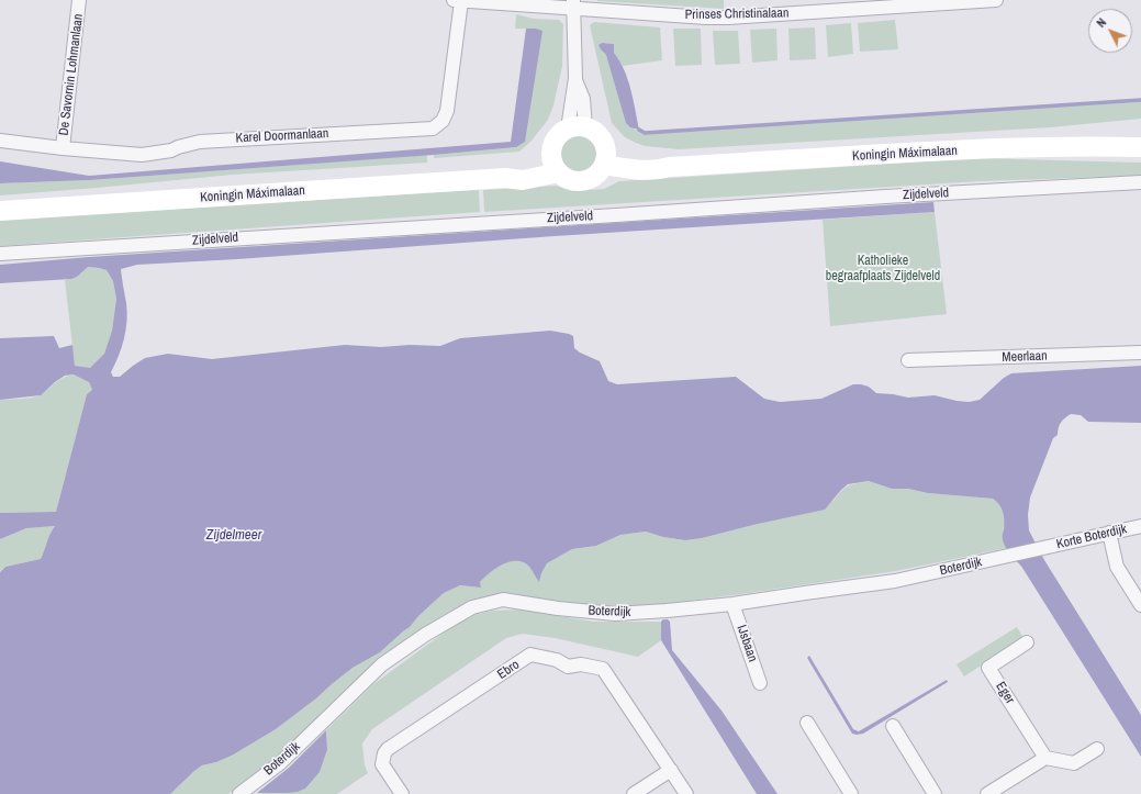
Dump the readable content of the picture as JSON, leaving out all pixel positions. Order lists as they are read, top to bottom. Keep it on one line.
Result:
{"streets":{"street":["Prinses Christinalaan","De Savornin Lohmanlaan","Karel Doormanlaan","Koningin Máximalaan","Zijdelveld","Meerlaan","Korte Boterdijk","Boterdijk","IJsbaan","Ebro","Eger"]},"crossings":[["Prinses Christinalaan","Karel Doormanlaan"],["De Savornin Lohmanlaan","Karel Doormanlaan"],["Korte Boterdijk","Boterdijk"],["Boterdijk","IJsbaan"]],"water":["Zijdelmeer"],"parks":["Katholieke begraafplaats Zijdelveld"],"north":"top left"}
